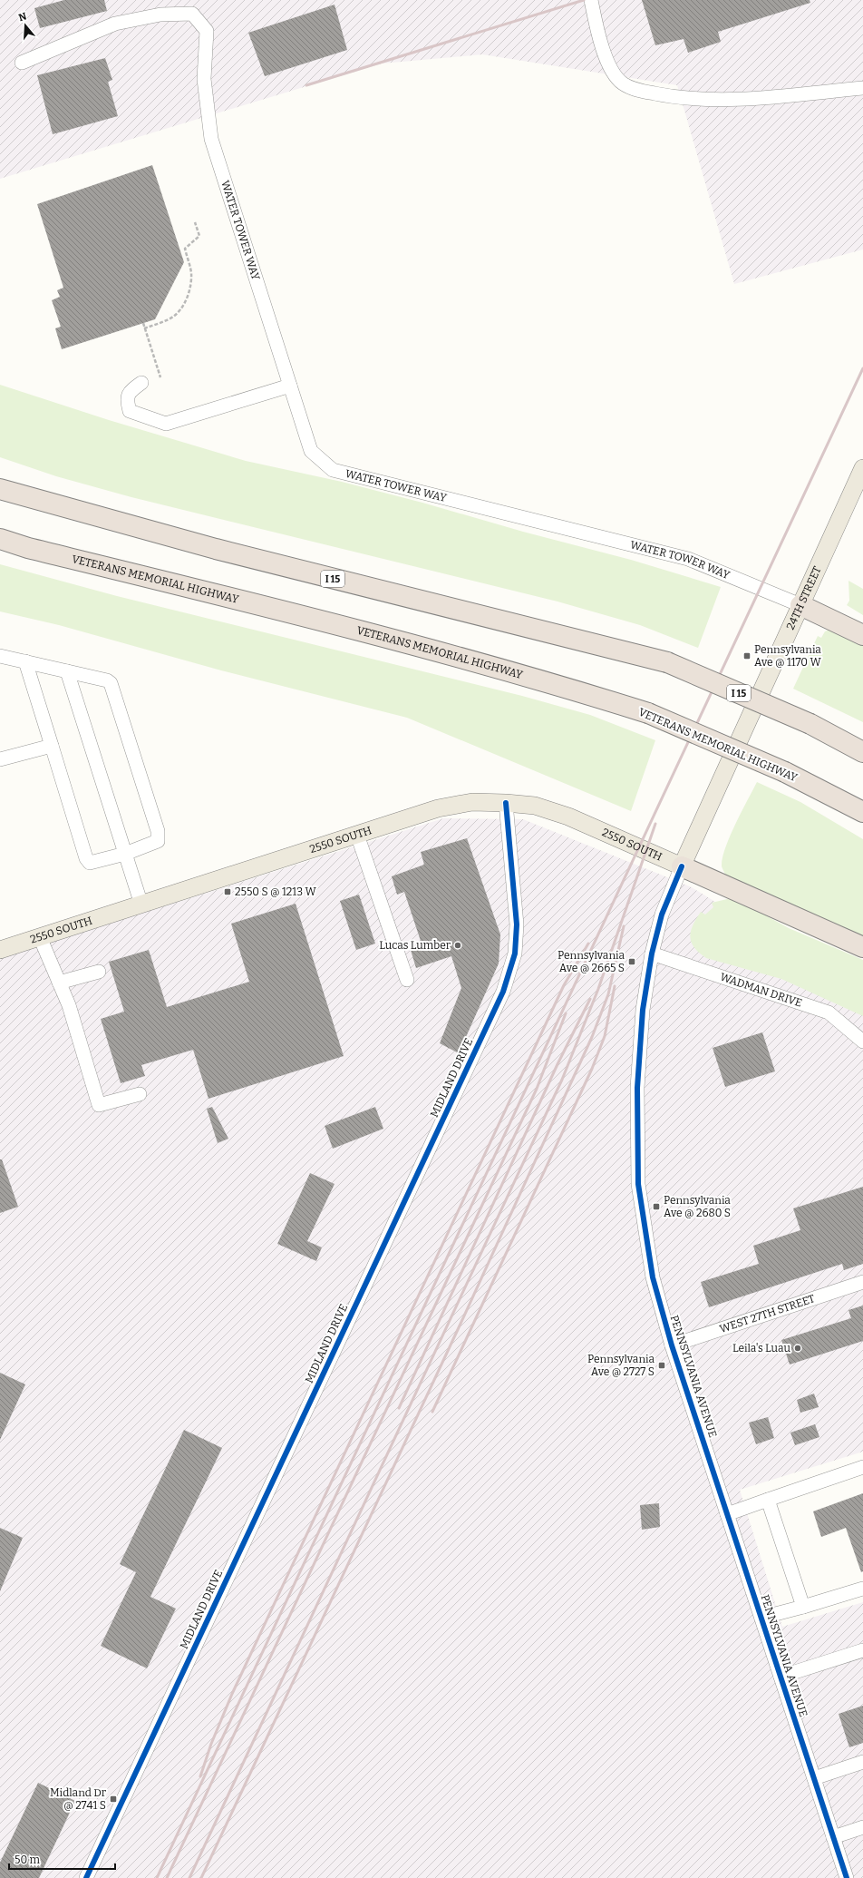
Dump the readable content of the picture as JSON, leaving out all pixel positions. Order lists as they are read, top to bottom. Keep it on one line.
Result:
{"streets":{"highway":["I 15","VETERANS MEMORIAL HIGHWAY"],"main road":["24TH STREET","2550 SOUTH"],"street":["WATER TOWER WAY","WADMAN DRIVE","MIDLAND DRIVE","WEST 27TH STREET","PENNSYLVANIA AVENUE"]},"crossings":[["WATER TOWER WAY","24TH STREET"],["24TH STREET","2550 SOUTH"],["24TH STREET","PENNSYLVANIA AVENUE"],["2550 SOUTH","MIDLAND DRIVE"],["2550 SOUTH","PENNSYLVANIA AVENUE"],["WADMAN DRIVE","PENNSYLVANIA AVENUE"],["WEST 27TH STREET","PENNSYLVANIA AVENUE"]],"places":{"transit":["Pennsylvania Ave @ 1170 W","2550 S @ 1213 W","Pennsylvania Ave @ 2665 S","Pennsylvania Ave @ 2680 S","Pennsylvania Ave @ 2727 S","Midland Dr @ 2741 S"],"other":["Lucas Lumber","Leila's Luau"]},"scale_bar":"50 m","north":"top"}
